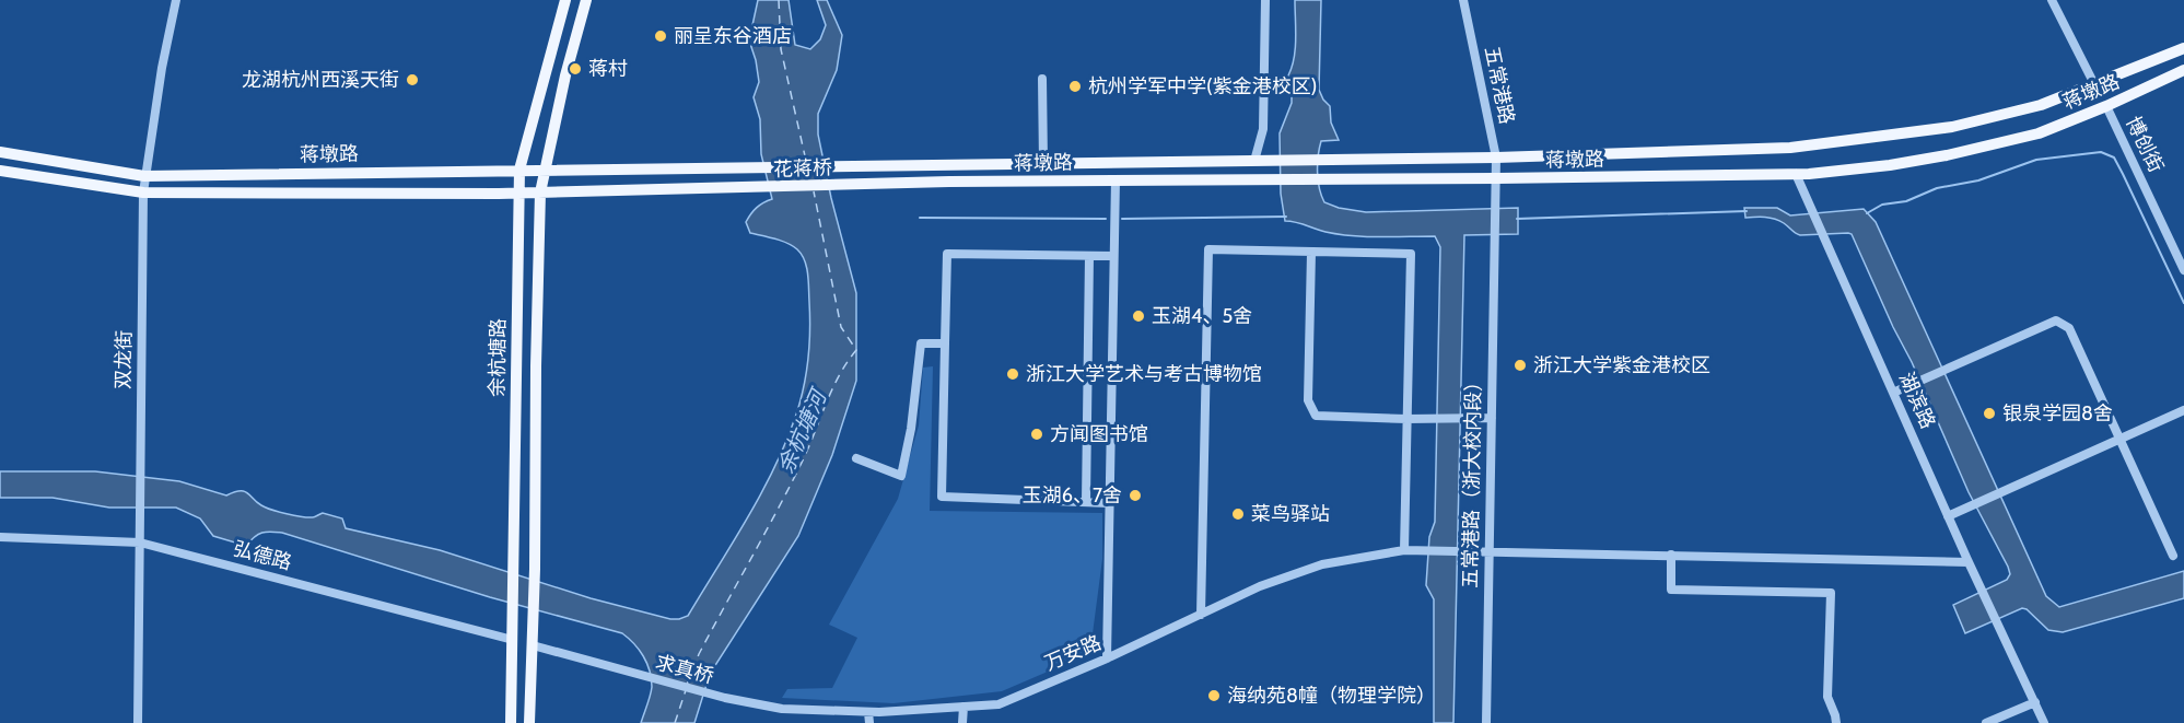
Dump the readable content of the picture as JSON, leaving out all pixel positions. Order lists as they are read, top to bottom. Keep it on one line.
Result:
{"streets":{"main road":["蒋墩路","花蒋桥","余杭塘路"],"street":["五常港路","博创街","双龙街","湖滨路","五常港路（浙大校内段）","弘德路","万安路","求真桥"]},"crossings":[["五常港路","蒋墩路"],["五常港路","五常港路（浙大校内段）"],["蒋墩路","博创街"],["蒋墩路","花蒋桥"],["蒋墩路","余杭塘路"],["蒋墩路","双龙街"],["蒋墩路","湖滨路"],["余杭塘路","弘德路"],["余杭塘路","求真桥"],["双龙街","弘德路"],["湖滨路","万安路"],["五常港路（浙大校内段）","万安路"],["万安路","求真桥"]],"water":["余杭塘河"],"places":["丽呈东谷酒店","蒋村","龙湖杭州西溪天街","杭州学军中学(紫金港校区)","玉湖4、5舍","浙江大学紫金港校区","浙江大学艺术与考古博物馆","银泉学园8舍","方闻图书馆","玉湖6、7舍","菜鸟驿站","海纳苑8幢（物理学院）"]}
